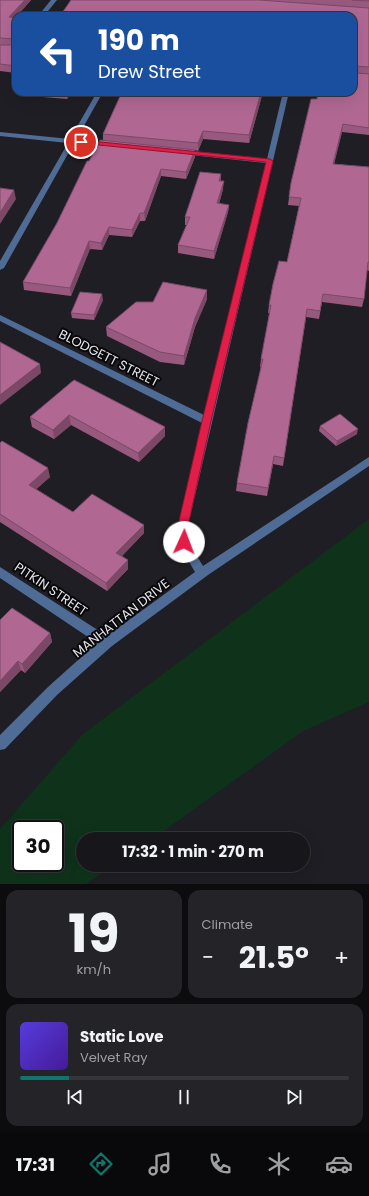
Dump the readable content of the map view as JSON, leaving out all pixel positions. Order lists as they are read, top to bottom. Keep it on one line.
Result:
{"streets":{"street":["BLODGETT STREET","PITKIN STREET","MANHATTAN DRIVE"]},"crossings":[["PITKIN STREET","MANHATTAN DRIVE"]],"page":{"turn":["190 m","Drew Street"],"limit":"30","trip":"17:32 · 1 min · 270 m","tile":[["19","km/h"],"Climate"],"heat":["−","21.5°","+"],"song":["Static Love","Velvet Ray"],"tabs":"17:31"}}
